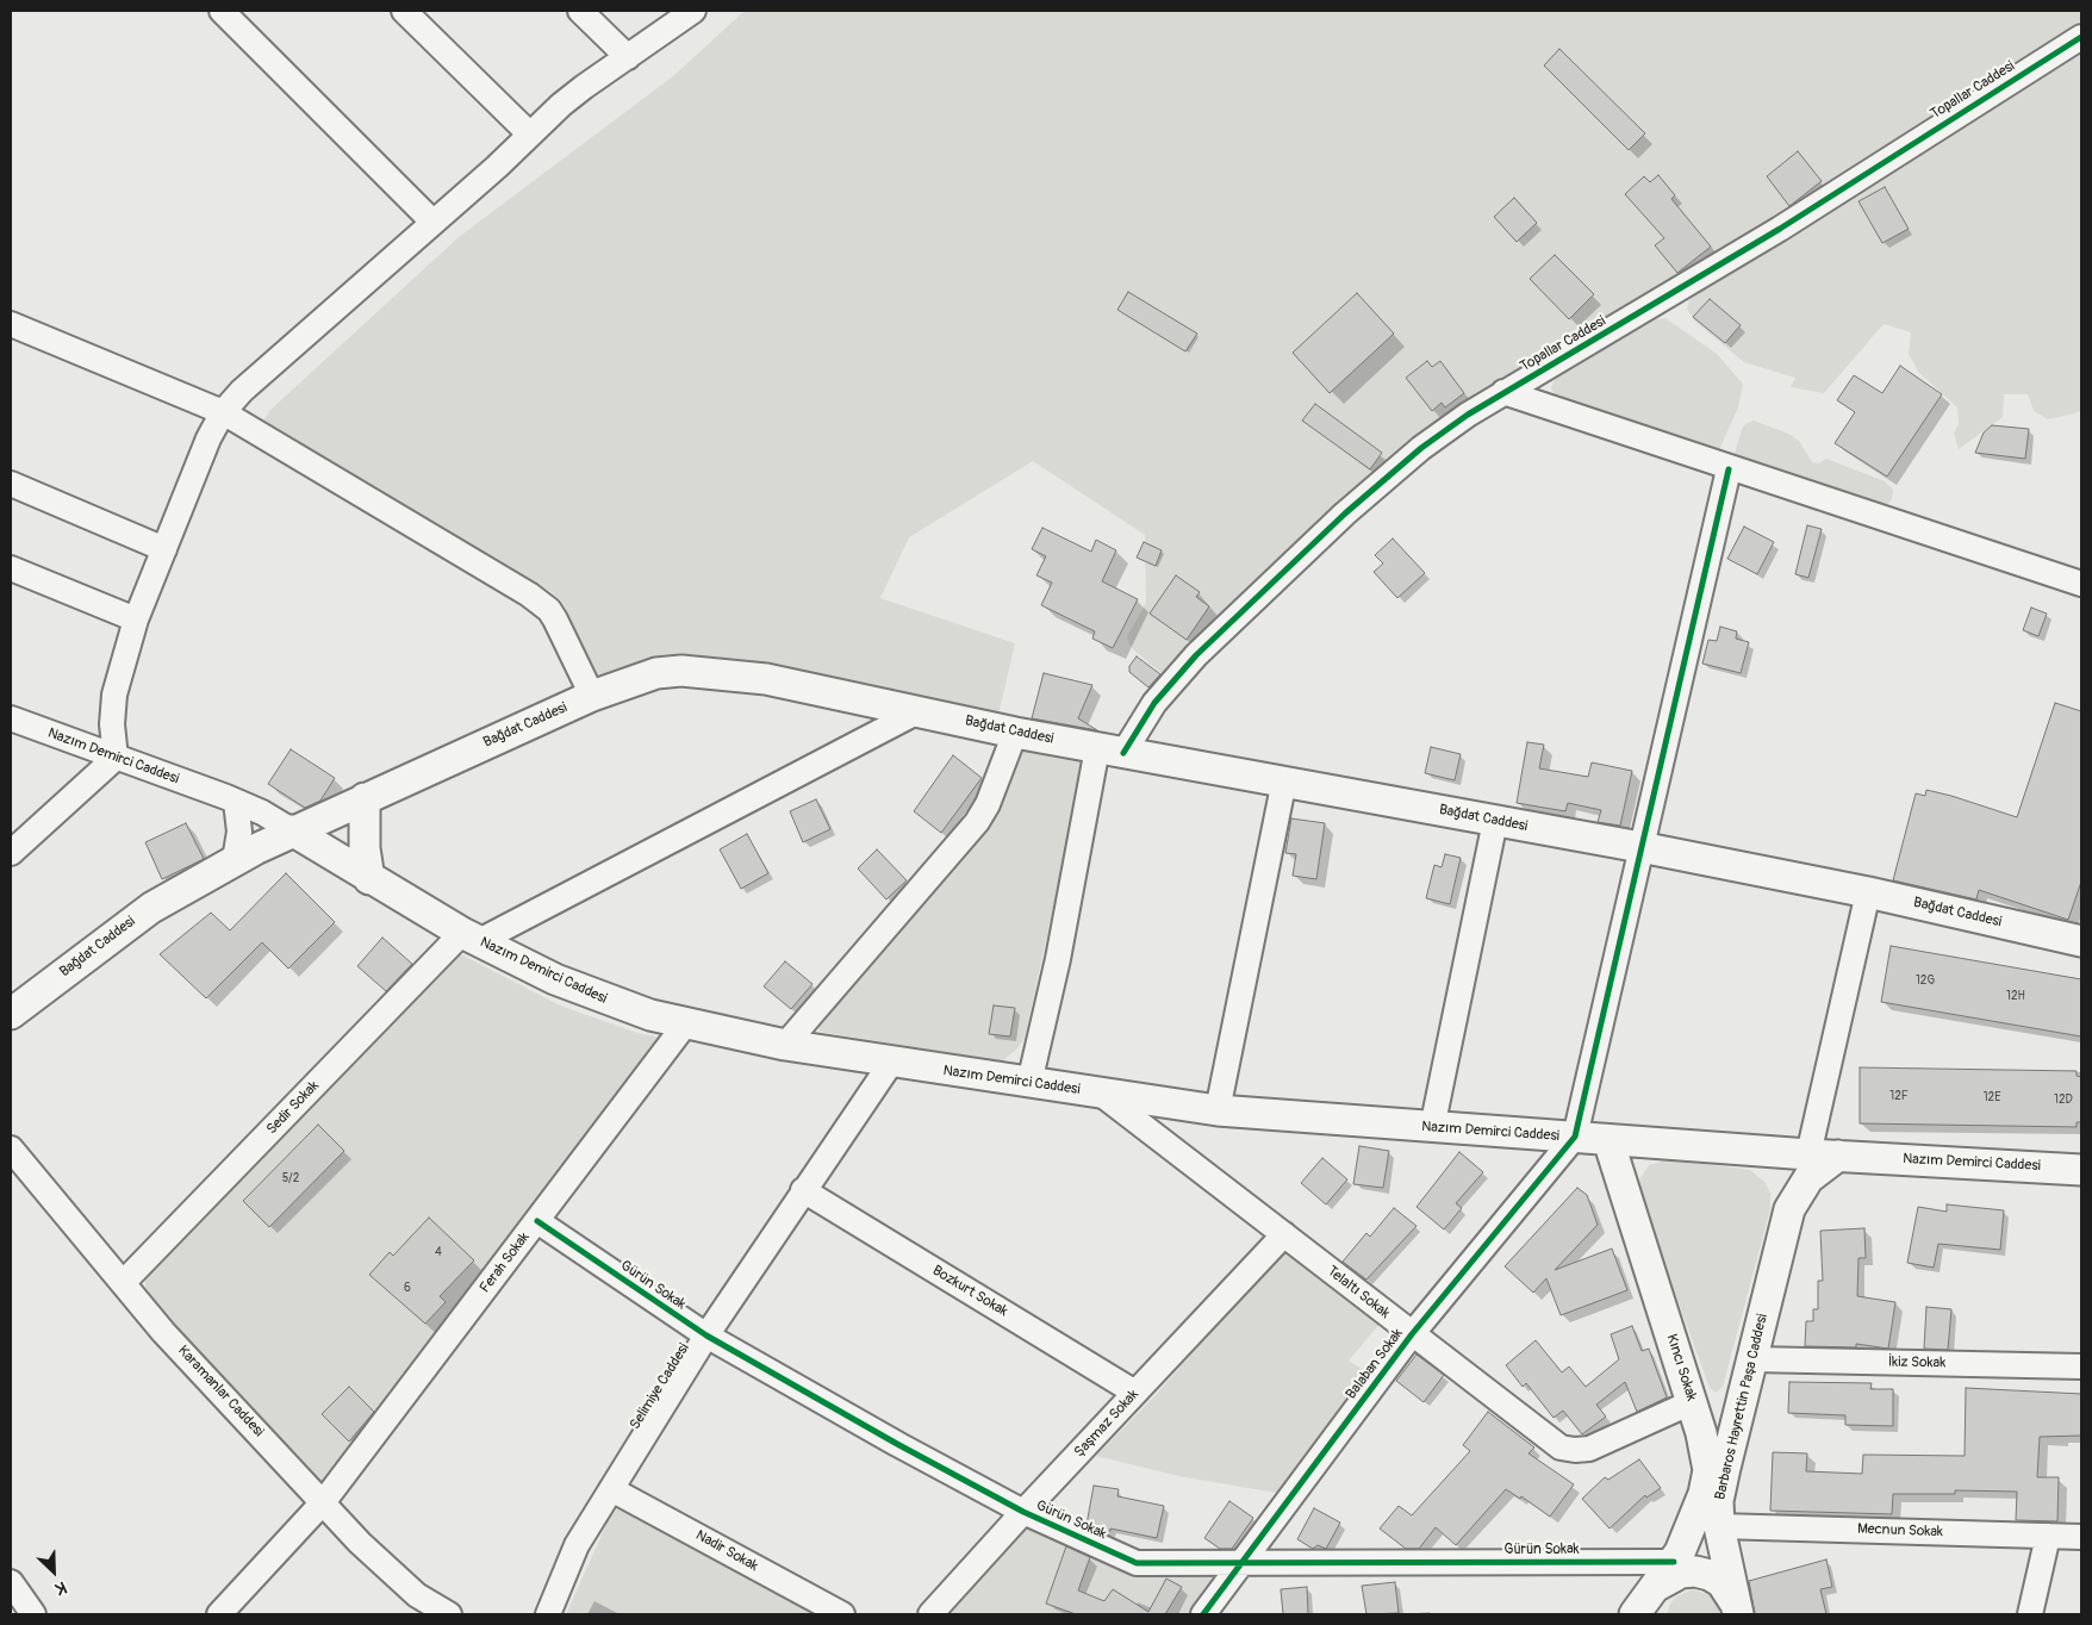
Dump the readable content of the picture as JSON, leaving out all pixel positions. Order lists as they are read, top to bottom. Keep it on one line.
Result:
{"streets":{"main road":["Bağdat Caddesi","Nazım Demirci Caddesi","Kıncı Sokak","Barbaros Hayrettin Paşa Caddesi"],"street":["Topallar Caddesi","Sedir Sokak","Ferah Sokak","Gürün Sokak","Bozkurt Sokak","Telaltı Sokak","İkiz Sokak","Balaban Sokak","Selimiye Caddesi","Karamanlar Caddesi","Şaşmaz Sokak","Mecnun Sokak","Nadir Sokak"]},"crossings":[["Topallar Caddesi","Bağdat Caddesi"],["Bağdat Caddesi","Nazım Demirci Caddesi"],["Bağdat Caddesi","Sedir Sokak"],["Nazım Demirci Caddesi","Sedir Sokak"],["Nazım Demirci Caddesi","Ferah Sokak"],["Nazım Demirci Caddesi","Telaltı Sokak"],["Nazım Demirci Caddesi","Balaban Sokak"],["Nazım Demirci Caddesi","Kıncı Sokak"],["Nazım Demirci Caddesi","Selimiye Caddesi"],["Sedir Sokak","Karamanlar Caddesi"],["Ferah Sokak","Gürün Sokak"],["Ferah Sokak","Karamanlar Caddesi"],["Gürün Sokak","Balaban Sokak"],["Gürün Sokak","Kıncı Sokak"],["Gürün Sokak","Selimiye Caddesi"],["Gürün Sokak","Şaşmaz Sokak"],["Bozkurt Sokak","Selimiye Caddesi"],["Bozkurt Sokak","Şaşmaz Sokak"],["Telaltı Sokak","Balaban Sokak"],["Telaltı Sokak","Kıncı Sokak"],["Telaltı Sokak","Şaşmaz Sokak"],["İkiz Sokak","Barbaros Hayrettin Paşa Caddesi"],["Selimiye Caddesi","Nadir Sokak"],["Barbaros Hayrettin Paşa Caddesi","Mecnun Sokak"]],"house_numbers":["12G","12H","12F","12E","12D","5/2","4","6"],"north":"bottom right"}
